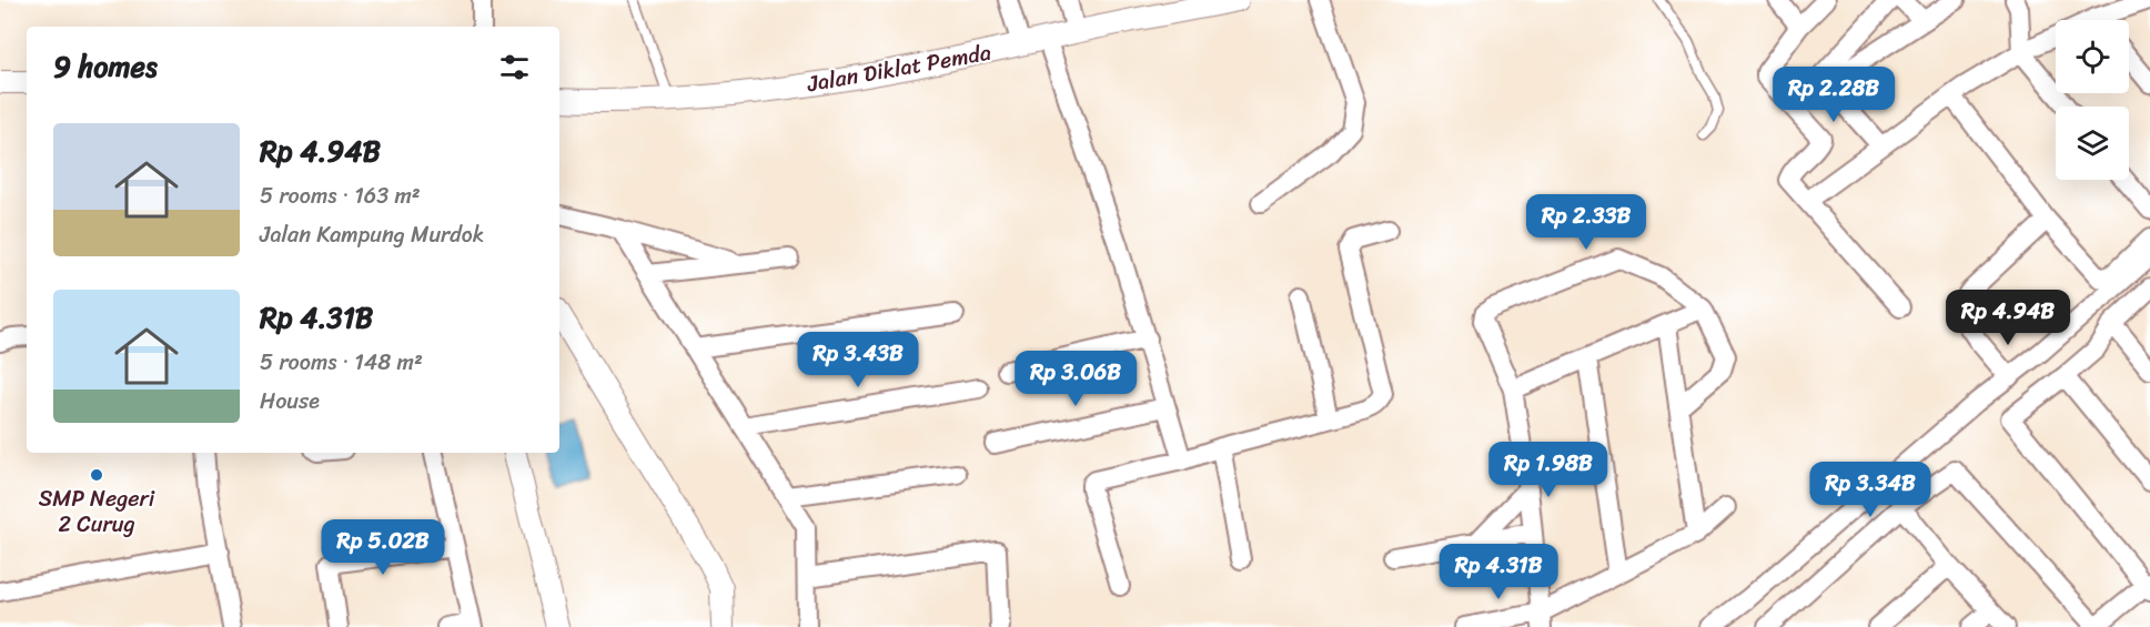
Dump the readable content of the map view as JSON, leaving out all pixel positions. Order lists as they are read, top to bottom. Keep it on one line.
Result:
{"streets":{"street":["Jalan Diklat Pemda"]},"places":["SMP Negeri 2 Curug"],"page":{"heading":"9 homes","price":["Rp 2.28B","Rp 2.33B","Rp 4.94B","Rp 3.43B","Rp 3.06B","Rp 1.98B","Rp 3.34B","Rp 5.02B","Rp 4.31B"],"list":[{"name":"Rp 4.94B","note":"5 rooms · 163 m² · Jalan Kampung Murdok"},{"name":"Rp 4.31B","note":"5 rooms · 148 m² · House"}]}}
